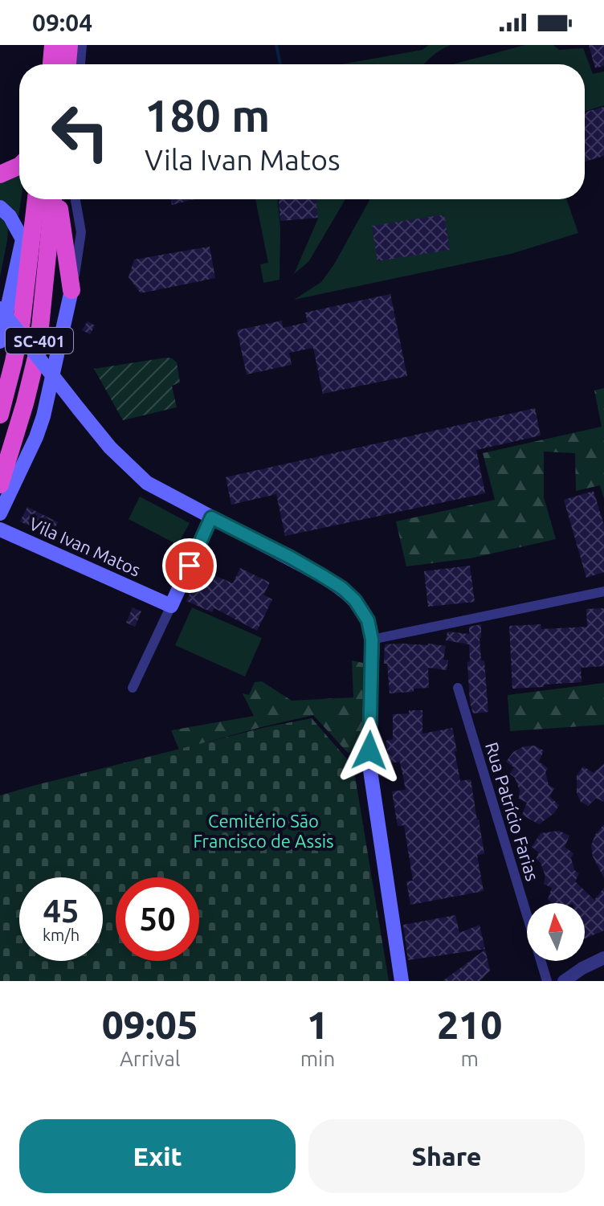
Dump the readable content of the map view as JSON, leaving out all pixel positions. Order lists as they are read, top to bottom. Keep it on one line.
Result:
{"streets":{"highway":["SC-401"],"main road":["Vila Ivan Matos"],"street":["Rua Patrício Farias"]},"parks":["Cemitério São Francisco de Assis"],"north":"top","page":{"status":"09:04","turn":["180 m","Vila Ivan Matos"],"speed":"45 km/h","limit":"50","eta":["09:05","Arrival","1","min","210","m"],"buttons":["Exit","Share"]}}
